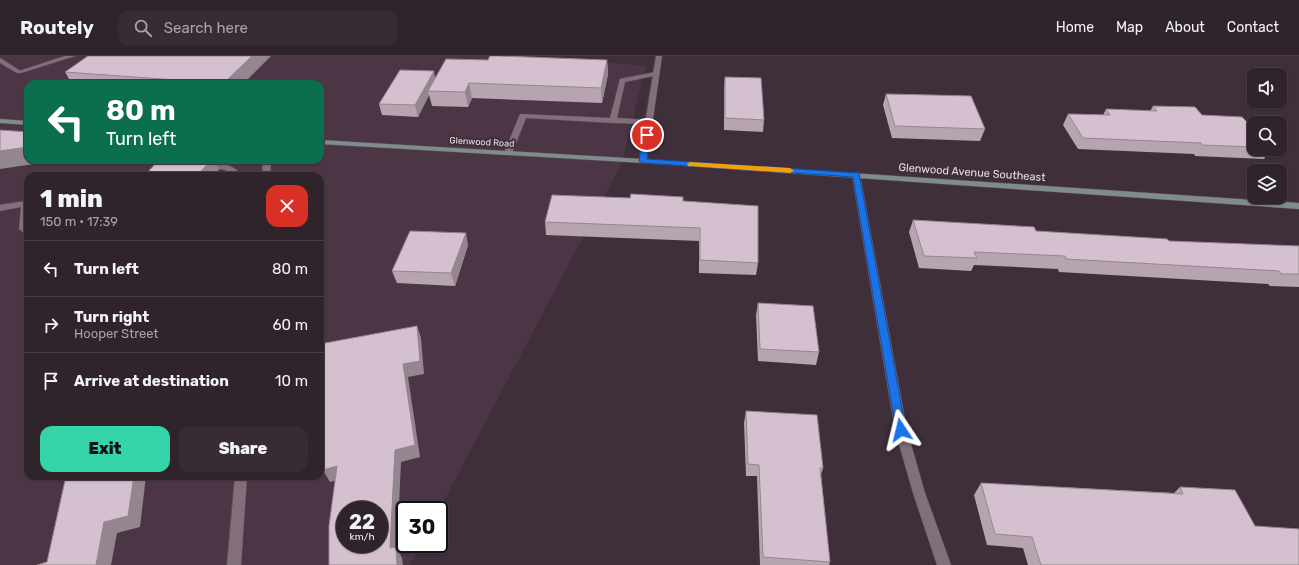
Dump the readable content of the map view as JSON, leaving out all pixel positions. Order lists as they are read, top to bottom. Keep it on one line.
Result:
{"streets":{"main road":["Glenwood Road","Glenwood Avenue Southeast"]},"crossings":[["Glenwood Road","Glenwood Avenue Southeast"]],"page":{"header":"Routely","search":"Search here","nav":["Home","Map","About","Contact"],"turn":["80 m","Turn left"],"heading":["1 min","150 m · 17:39"],"list":[{"name":"Turn left","value":"80 m"},{"name":"Turn right","note":"Hooper Street","value":"60 m"},{"name":"Arrive at destination","value":"10 m"}],"buttons":["Exit","Share"],"speed":"22 km/h","limit":"30"}}
